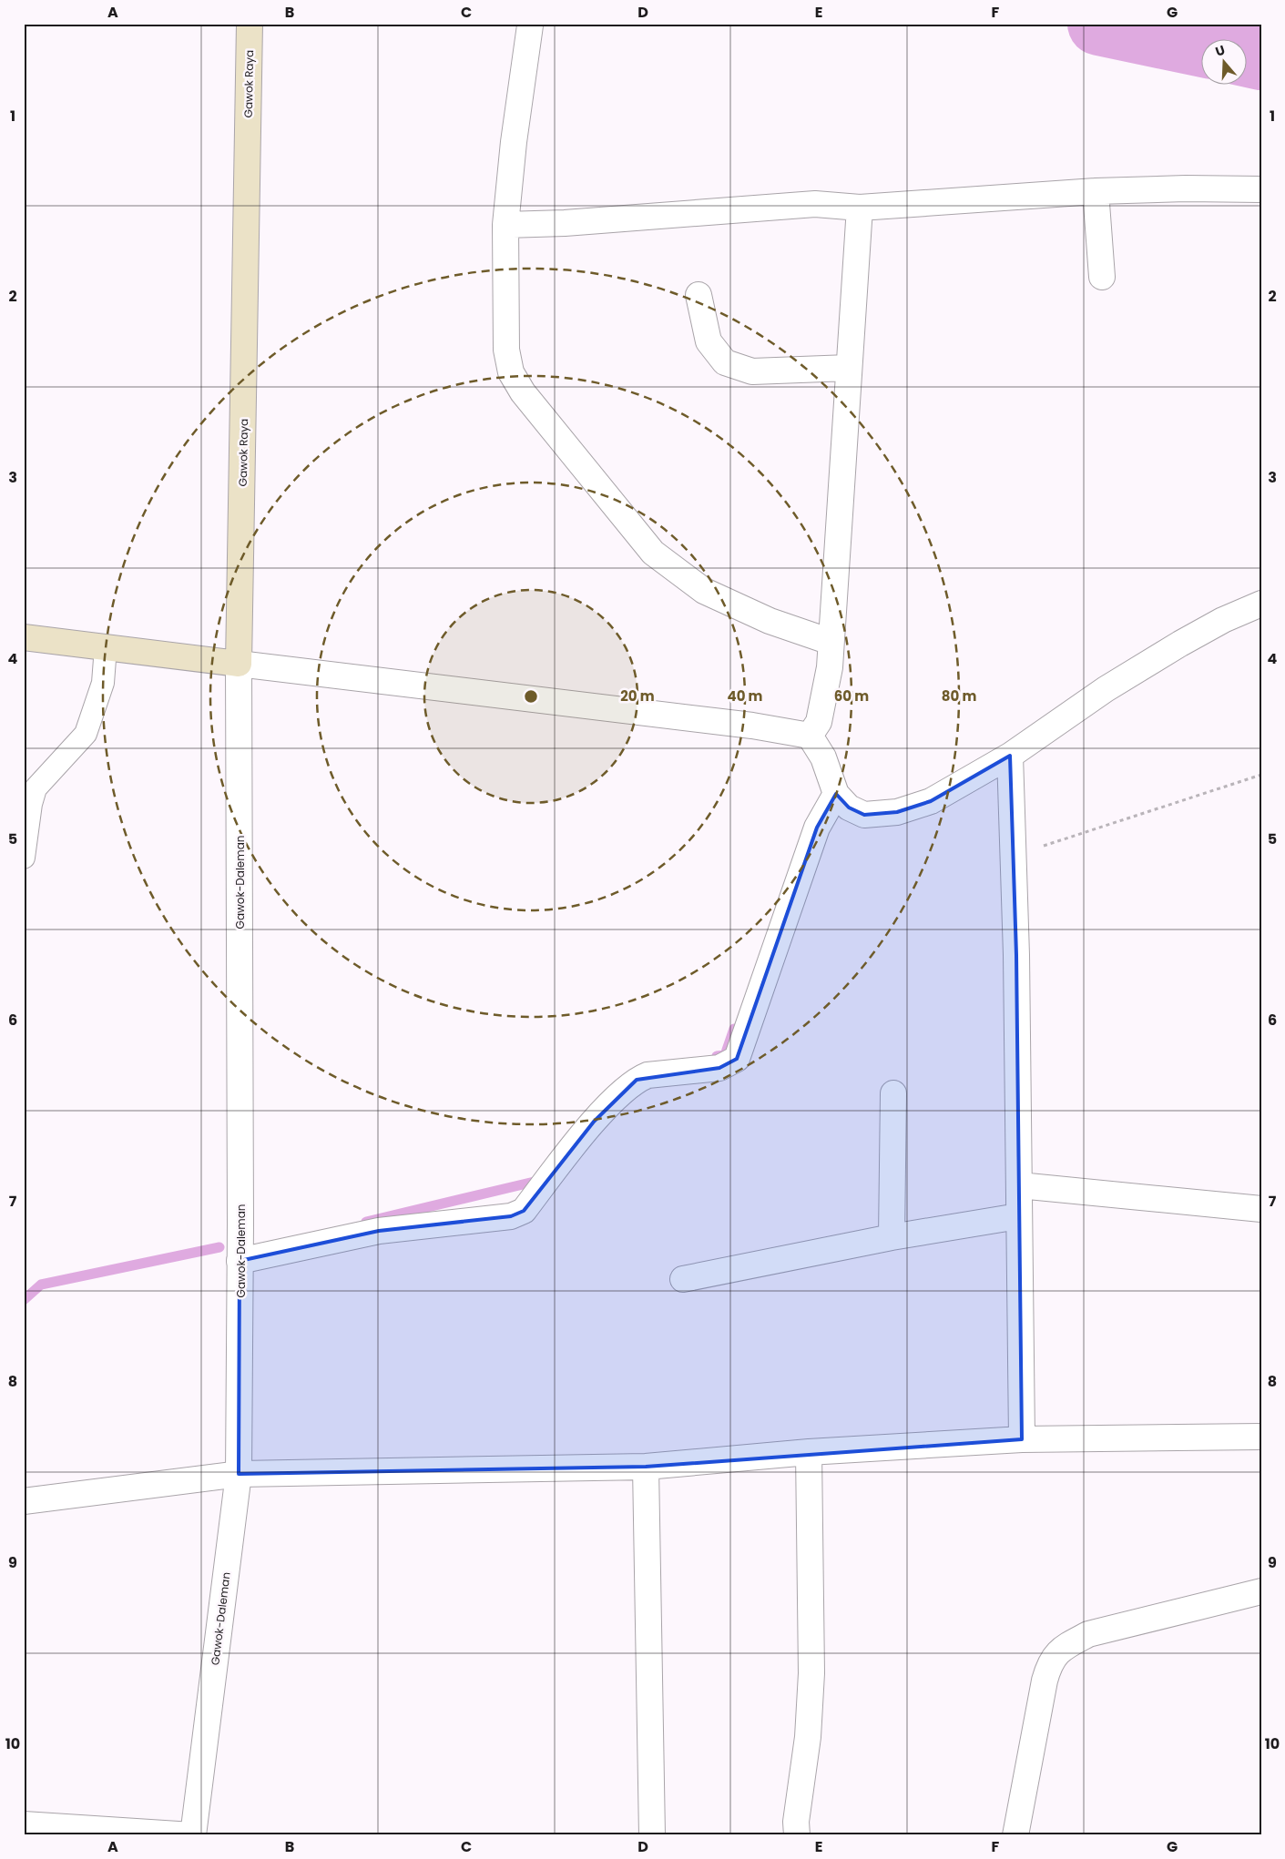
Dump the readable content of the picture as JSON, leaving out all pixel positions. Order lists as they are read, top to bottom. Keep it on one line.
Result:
{"streets":{"main road":["Gawok Raya"],"street":["Gawok-Daleman"]},"crossings":[["Gawok Raya","Gawok-Daleman"]],"north":"top","grid":{"columns":["A","B","C","D","E","F","G"],"rows":["1","2","3","4","5","6","7","8","9","10"]},"rings":["20 m","40 m","60 m","80 m"]}
